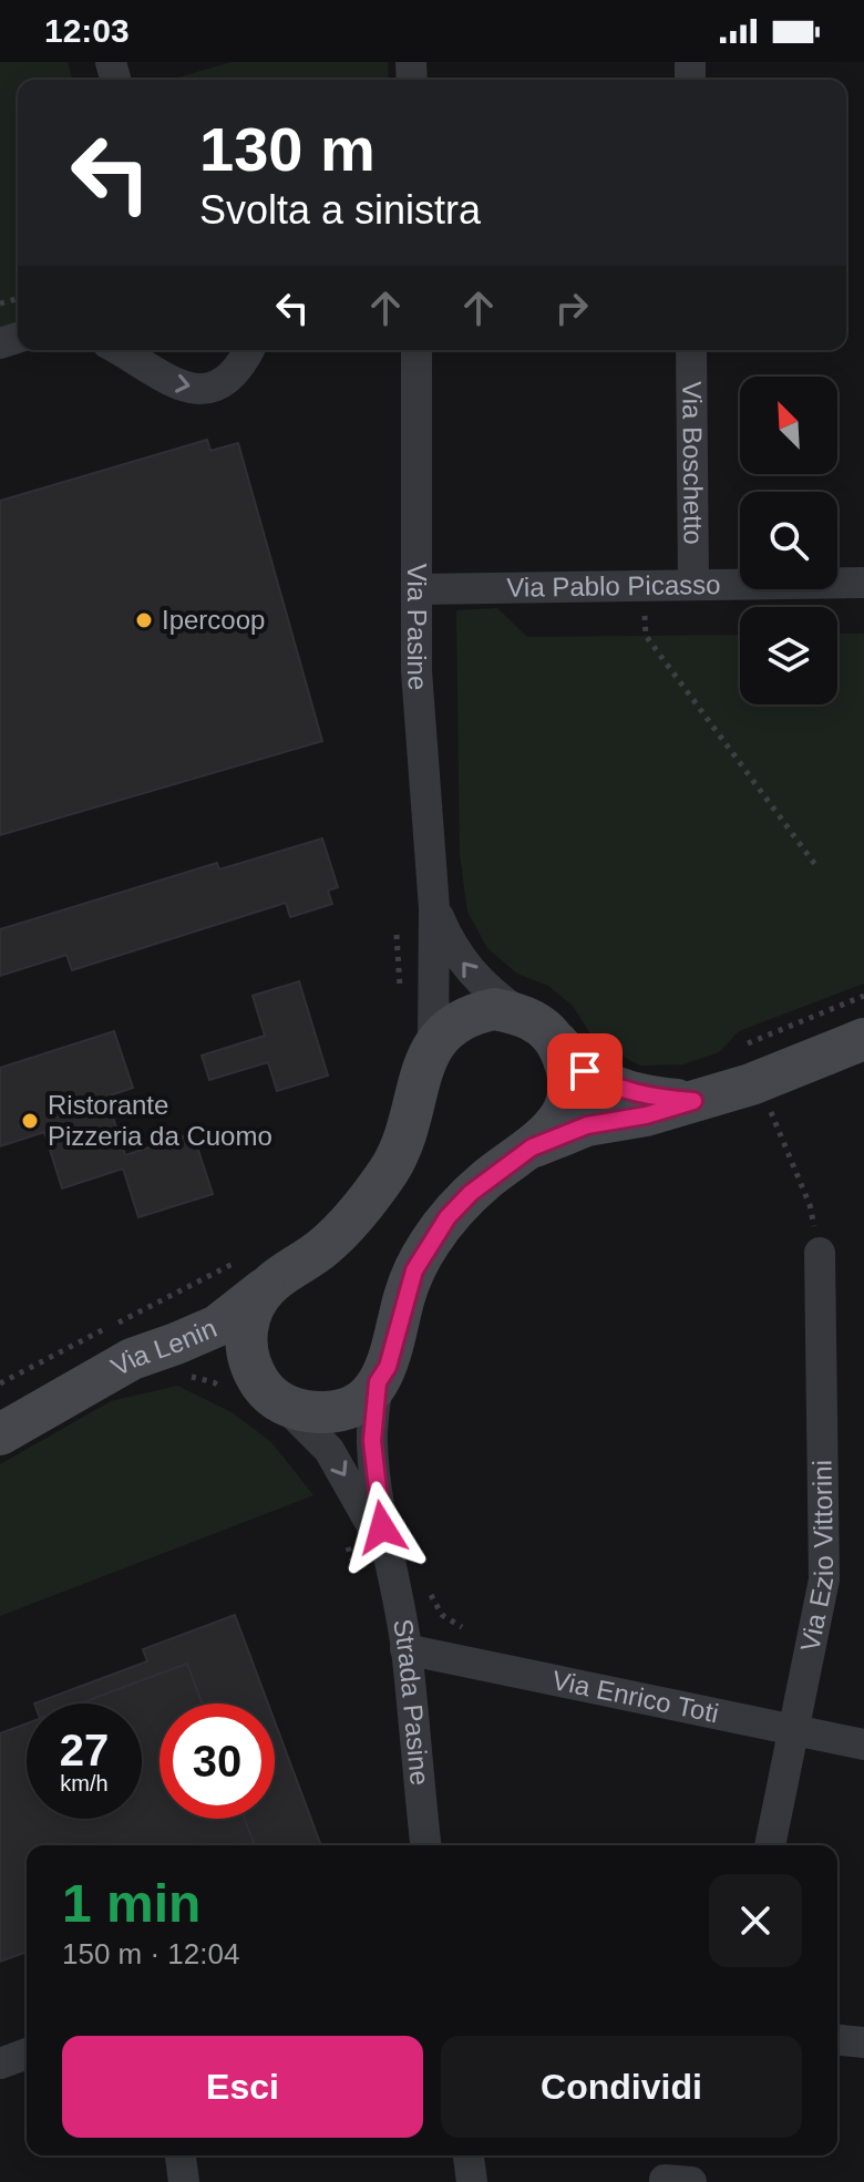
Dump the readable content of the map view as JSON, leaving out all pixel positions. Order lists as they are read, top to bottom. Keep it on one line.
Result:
{"streets":{"main road":["Via Lenin"],"street":["Via Boschetto","Via Pablo Picasso","Via Pasine","Via Ezio Vittorini","Via Enrico Toti","Strada Pasine"]},"crossings":[["Via Boschetto","Via Pablo Picasso"],["Via Pablo Picasso","Via Pasine"],["Via Pasine","Via Lenin"],["Via Ezio Vittorini","Via Enrico Toti"],["Via Enrico Toti","Strada Pasine"]],"places":["Ipercoop","Ristorante Pizzeria da Cuomo"],"north":"top left","page":{"status":"12:03","turn":["130 m","Svolta a sinistra"],"speed":"27 km/h","limit":"30","heading":["1 min","150 m · 12:04"],"buttons":["Esci","Condividi"]}}
